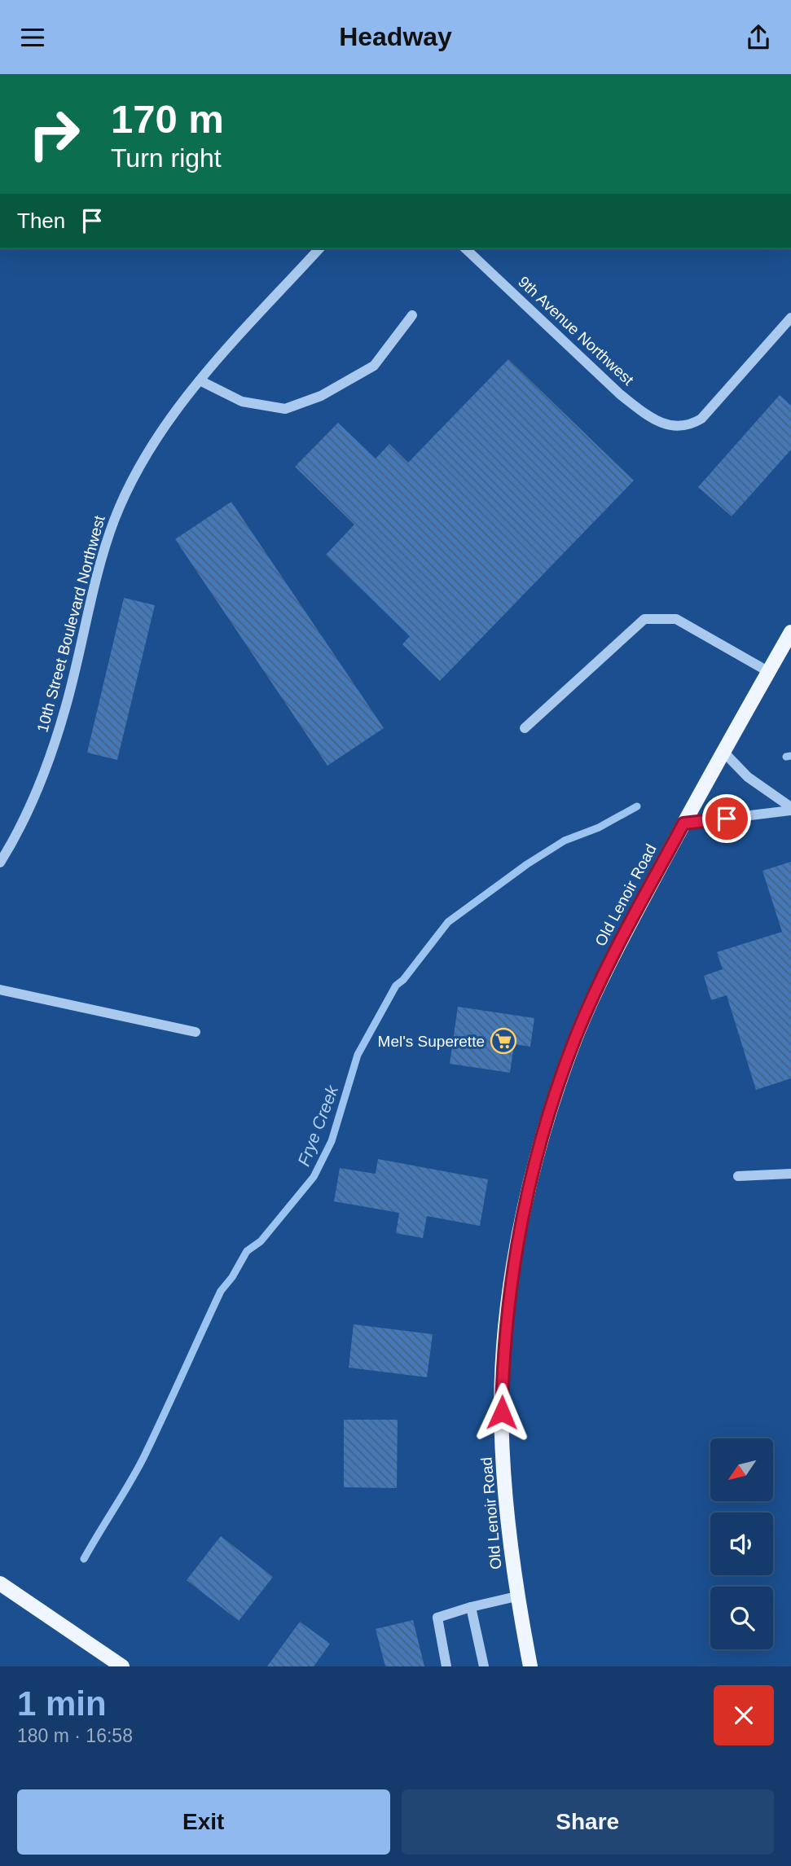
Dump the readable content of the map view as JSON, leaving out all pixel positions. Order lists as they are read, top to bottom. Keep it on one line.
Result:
{"streets":{"main road":["Old Lenoir Road"],"street":["9th Avenue Northwest","10th Street Boulevard Northwest"]},"water":["Frye Creek"],"places":{"supermarket":["Mel's Superette"]},"north":"bottom left","page":{"header":"Headway","turn":["170 m","Turn right"],"then":"Then","heading":["1 min","180 m · 16:58"],"buttons":["Exit","Share"]}}
